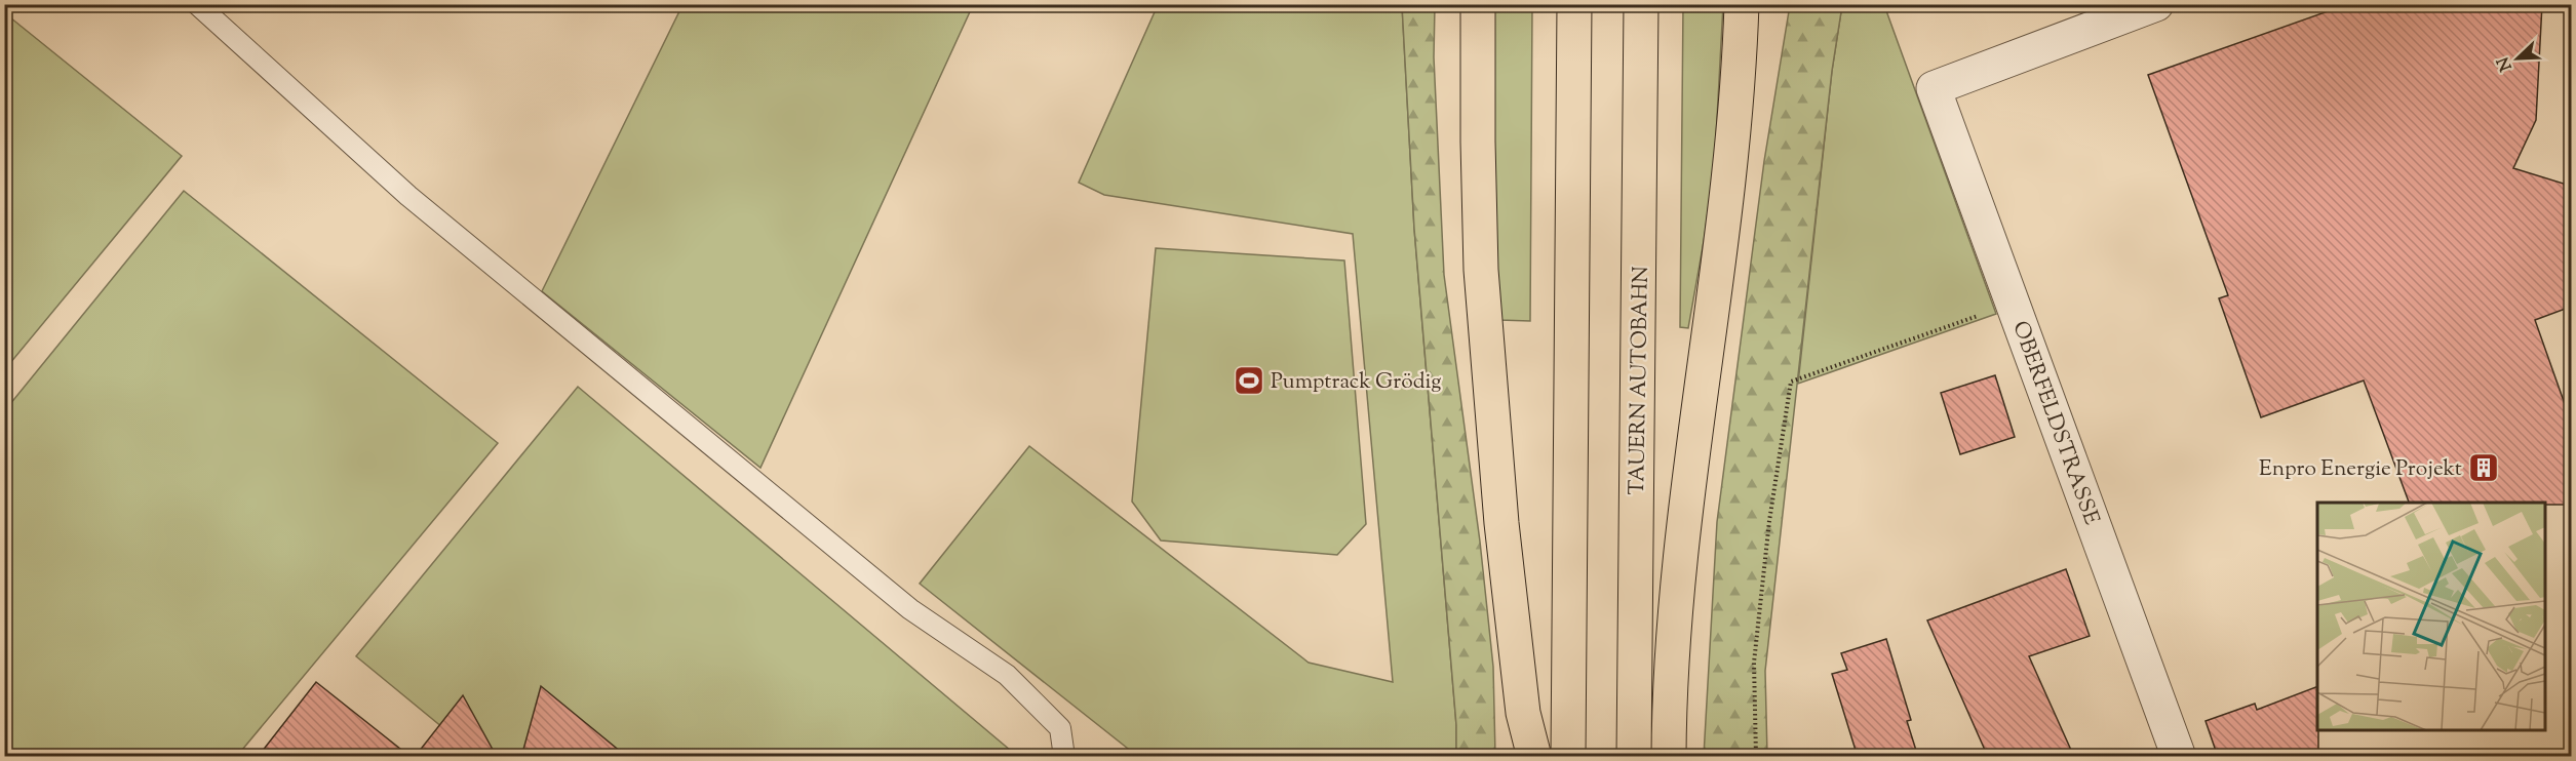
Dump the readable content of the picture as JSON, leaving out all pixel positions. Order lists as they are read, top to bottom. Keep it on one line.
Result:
{"streets":{"highway":["TAUERN AUTOBAHN"],"street":["OBERFELDSTRASSE"]},"places":{"sports":["Pumptrack Grödig"],"building":["Enpro Energie Projekt"]},"north":"bottom left"}
